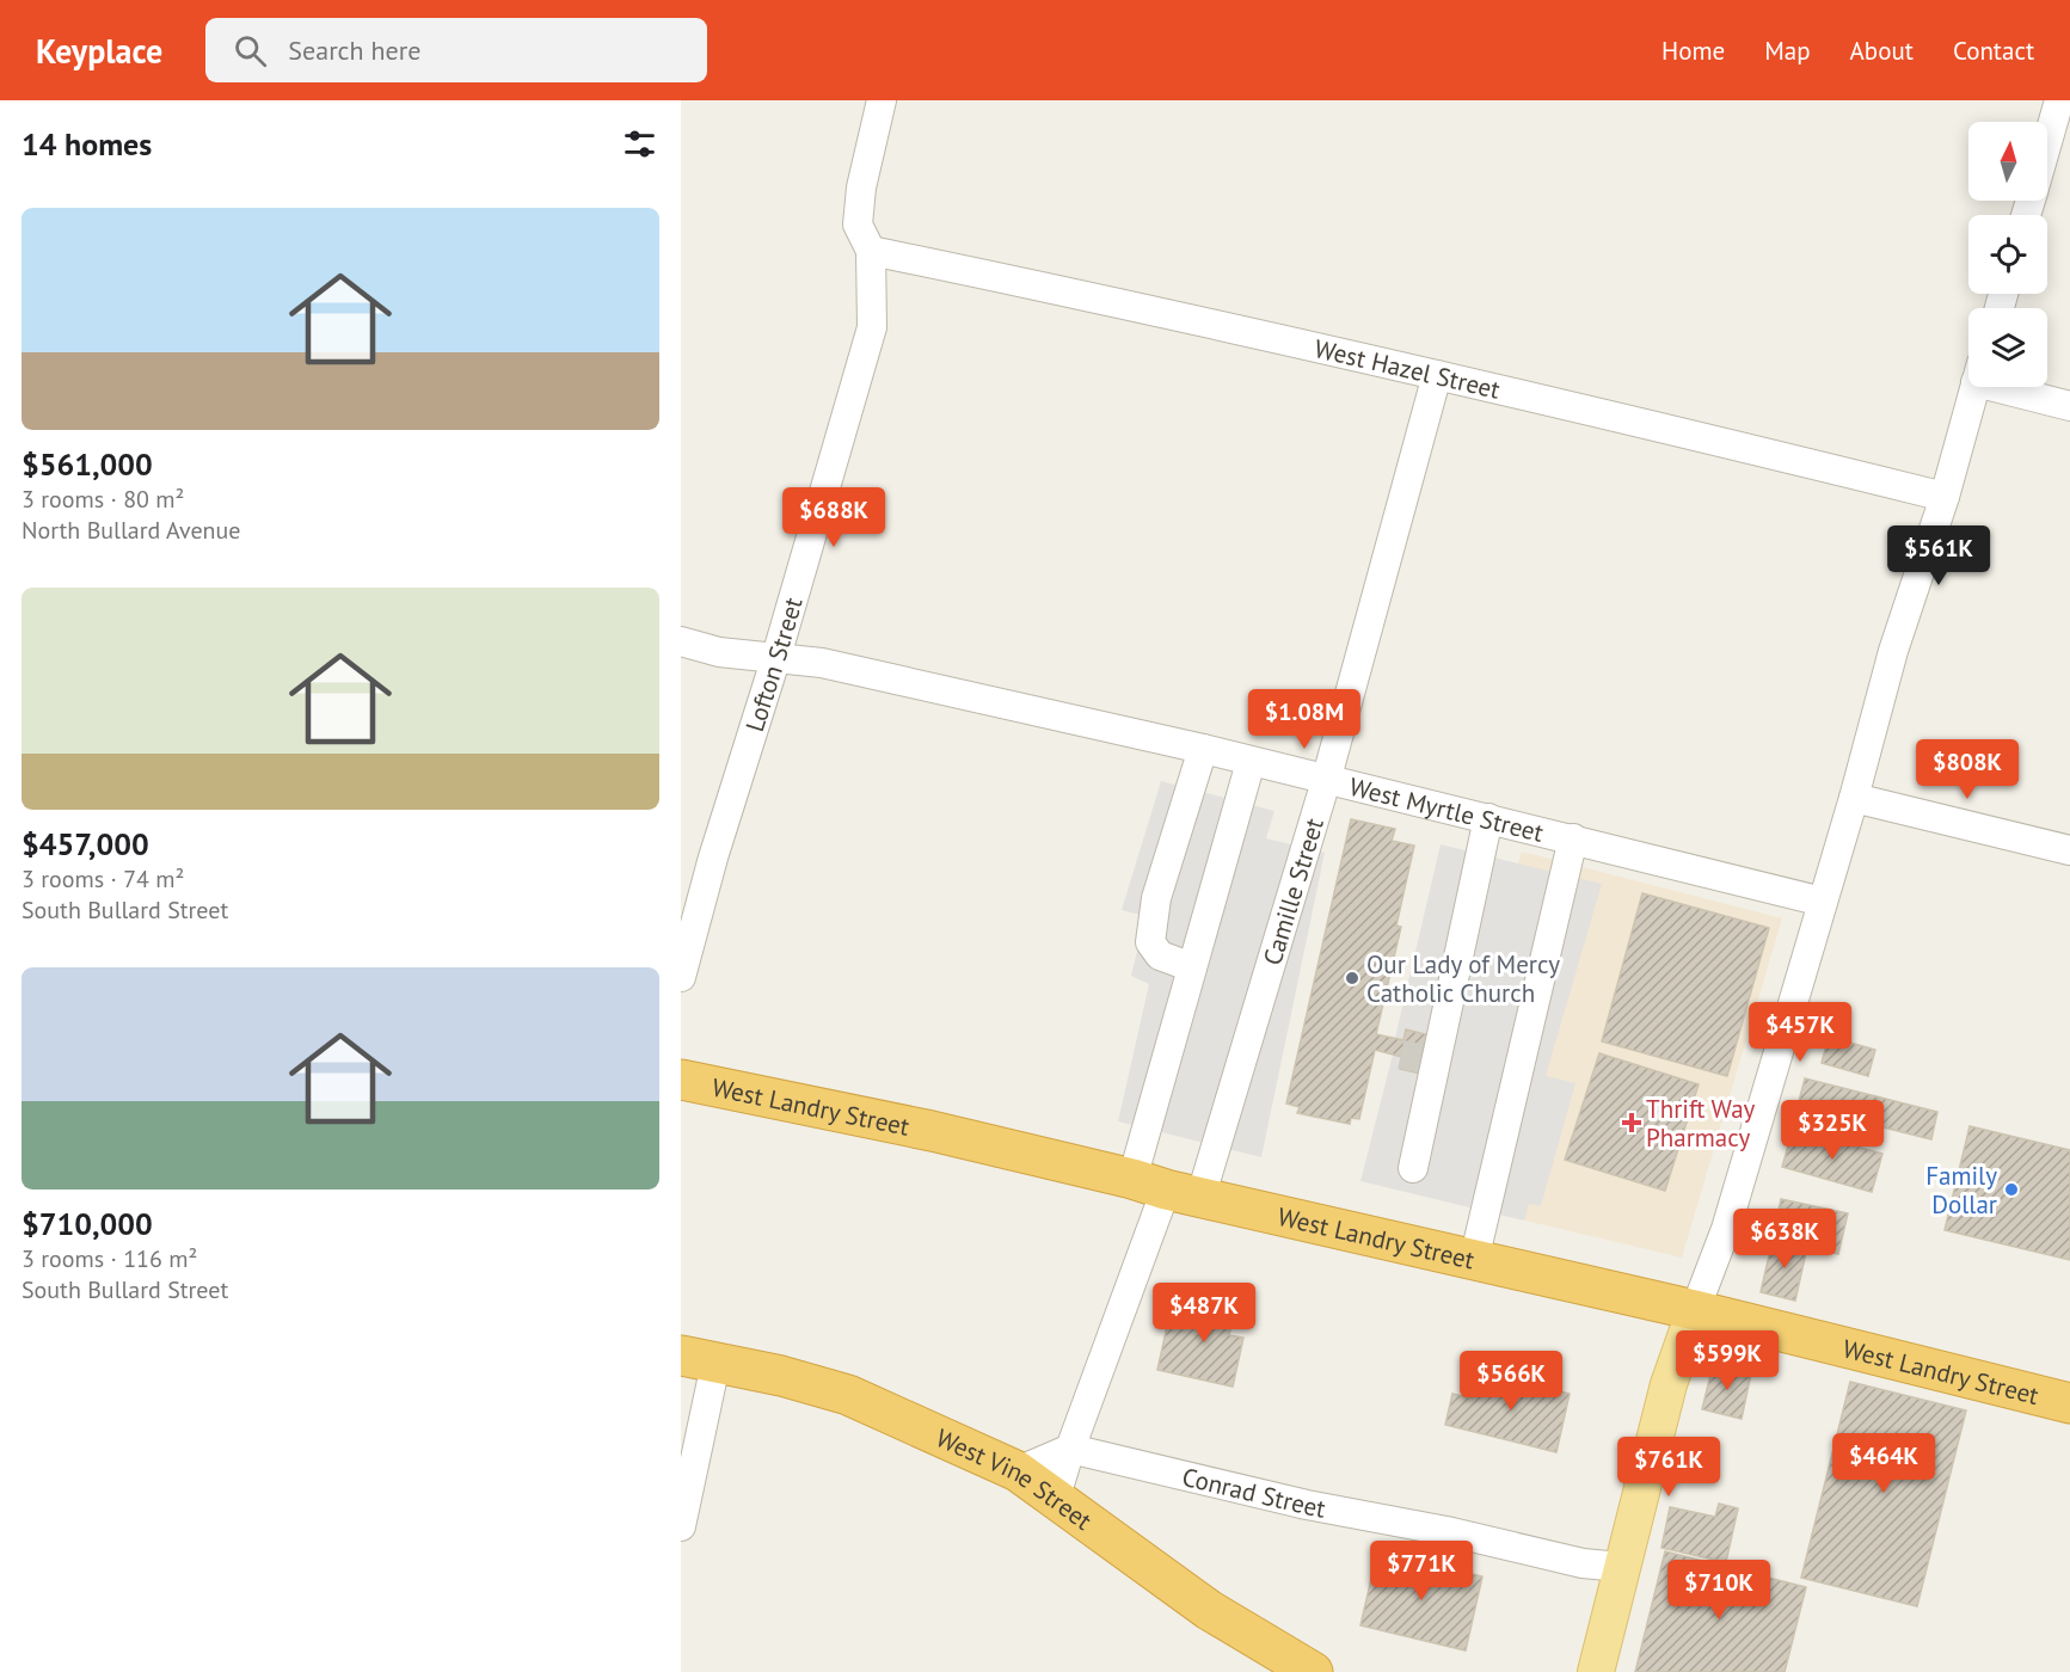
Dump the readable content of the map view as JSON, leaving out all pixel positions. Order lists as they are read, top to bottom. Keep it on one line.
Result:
{"streets":{"highway":["West Landry Street","West Vine Street"],"street":["West Hazel Street","Lofton Street","West Myrtle Street","Camille Street","Conrad Street"]},"crossings":[["West Hazel Street","Lofton Street"],["West Hazel Street","Camille Street"],["Lofton Street","West Myrtle Street"],["West Myrtle Street","Camille Street"],["Camille Street","West Landry Street"],["Camille Street","West Vine Street"],["Camille Street","Conrad Street"]],"places":{"other":["Our Lady of Mercy Catholic Church","Family Dollar"],"health":["Thrift Way Pharmacy"]},"north":"top","page":{"header":"Keyplace","search":"Search here","nav":["Home","Map","About","Contact"],"heading":"14 homes","list":[{"name":"$561,000","note":"3 rooms · 80 m² · North Bullard Avenue"},{"name":"$457,000","note":"3 rooms · 74 m² · South Bullard Street"},{"name":"$710,000","note":"3 rooms · 116 m² · South Bullard Street"}],"price":["$688K","$561K","$1.08M","$808K","$457K","$325K","$638K","$487K","$599K","$566K","$464K","$761K","$771K","$710K"]}}
